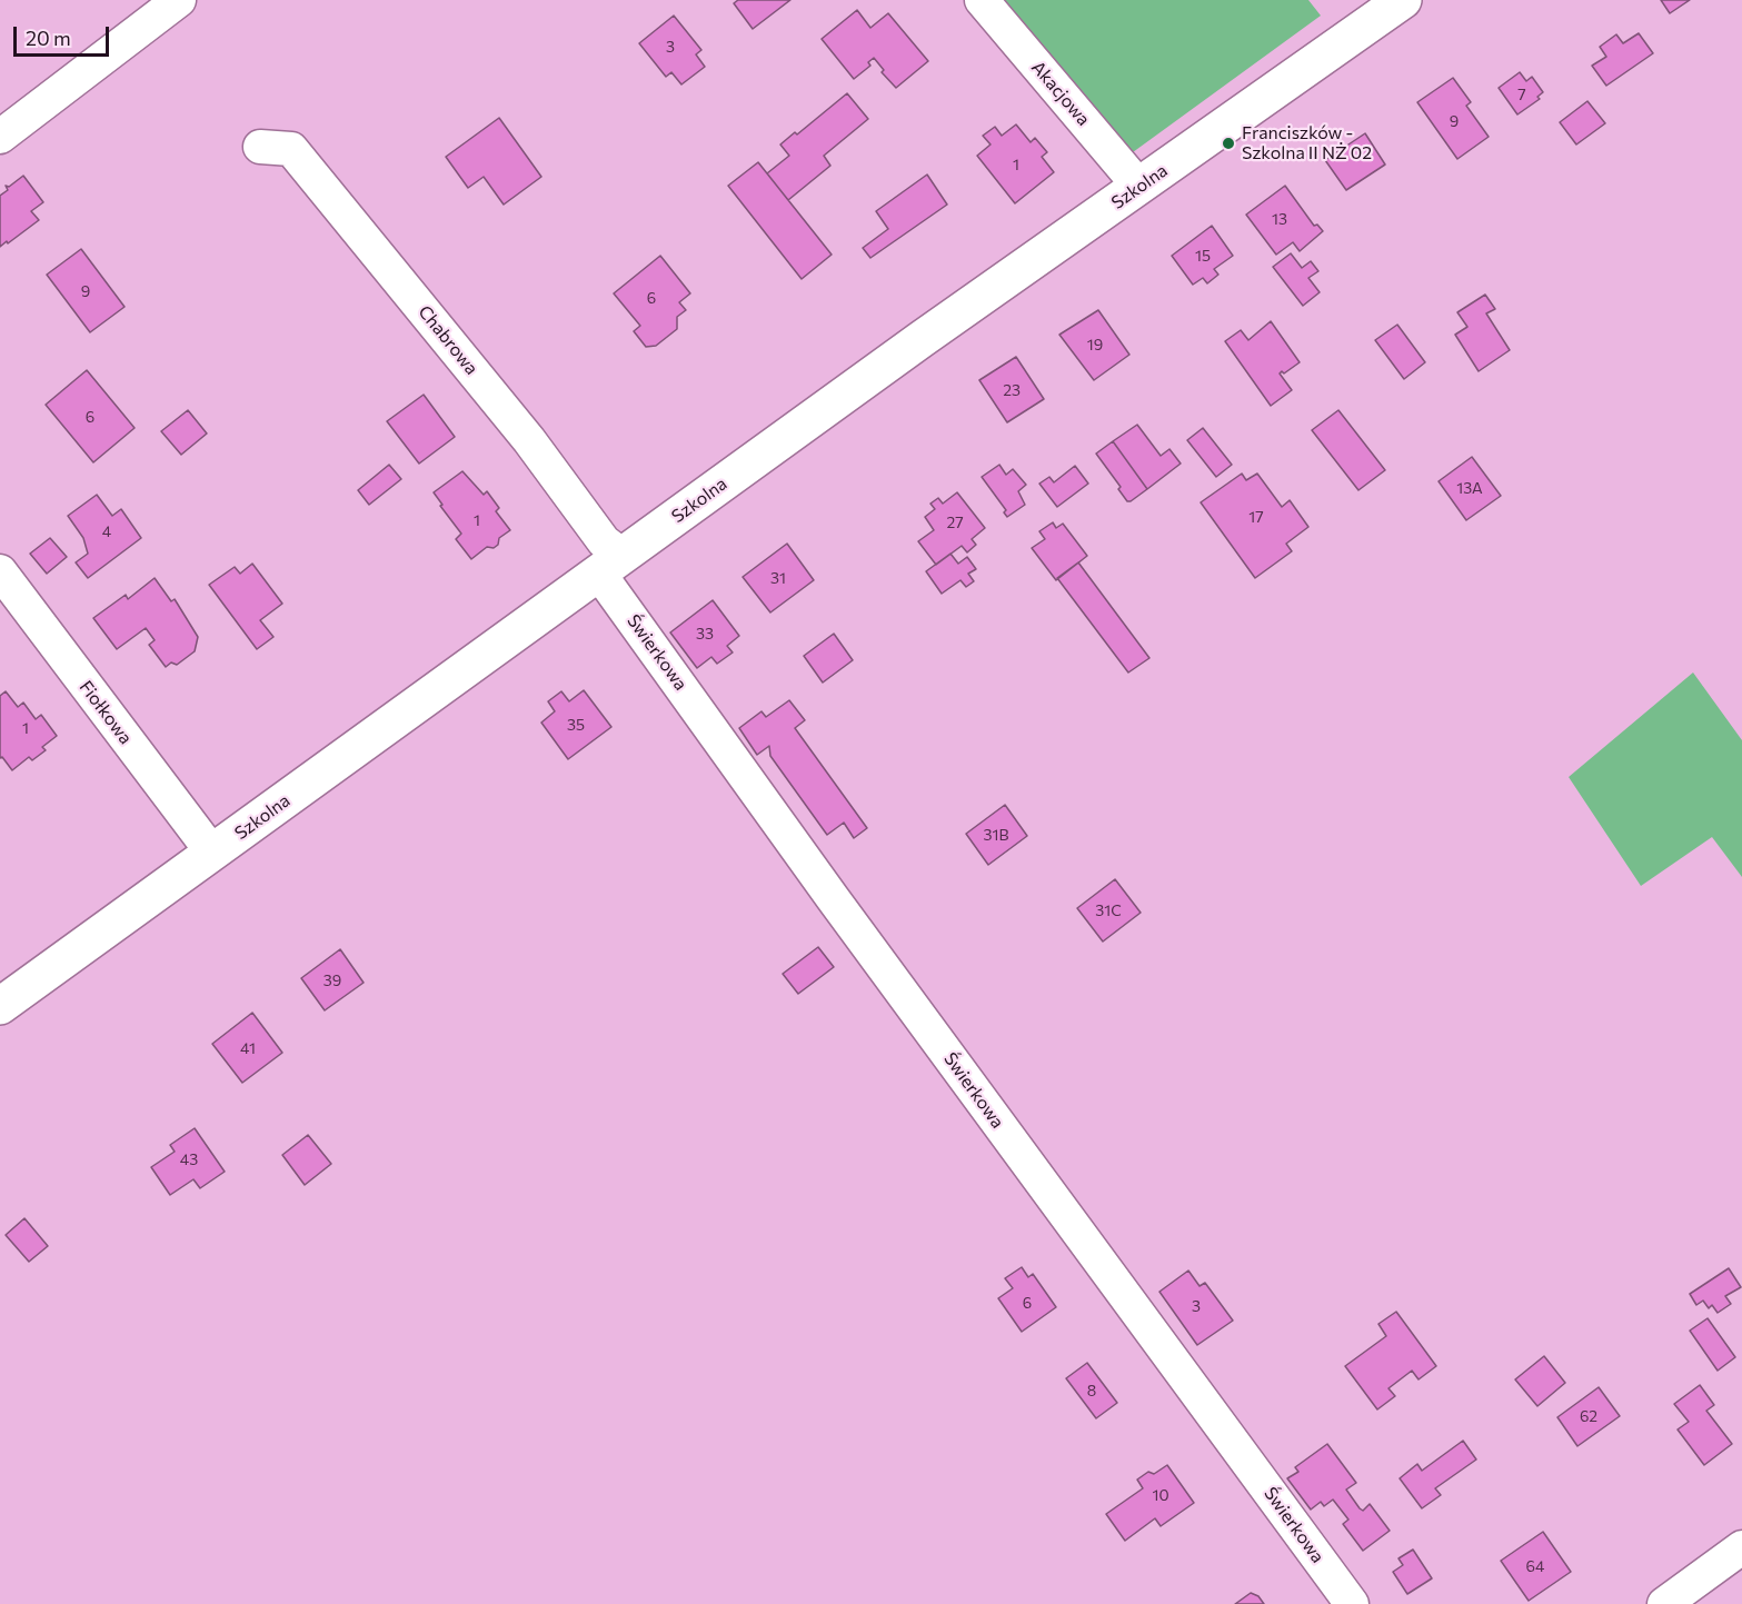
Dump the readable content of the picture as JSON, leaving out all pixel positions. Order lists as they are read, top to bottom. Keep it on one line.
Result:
{"streets":{"street":["Akacjowa","Szkolna","Chabrowa","Świerkowa","Fiołkowa"]},"crossings":[["Akacjowa","Szkolna"],["Szkolna","Chabrowa"],["Szkolna","Świerkowa"],["Szkolna","Fiołkowa"],["Chabrowa","Świerkowa"]],"places":["Franciszków - Szkolna II NŻ 02"],"house_numbers":["3","7","9","1","13","15","9","6","19","23","6","13A","17","1","27","4","31","33","35","1","31B","31C","39","41","43","6","3","8","62","10","64"],"scale_bar":"20 m"}
